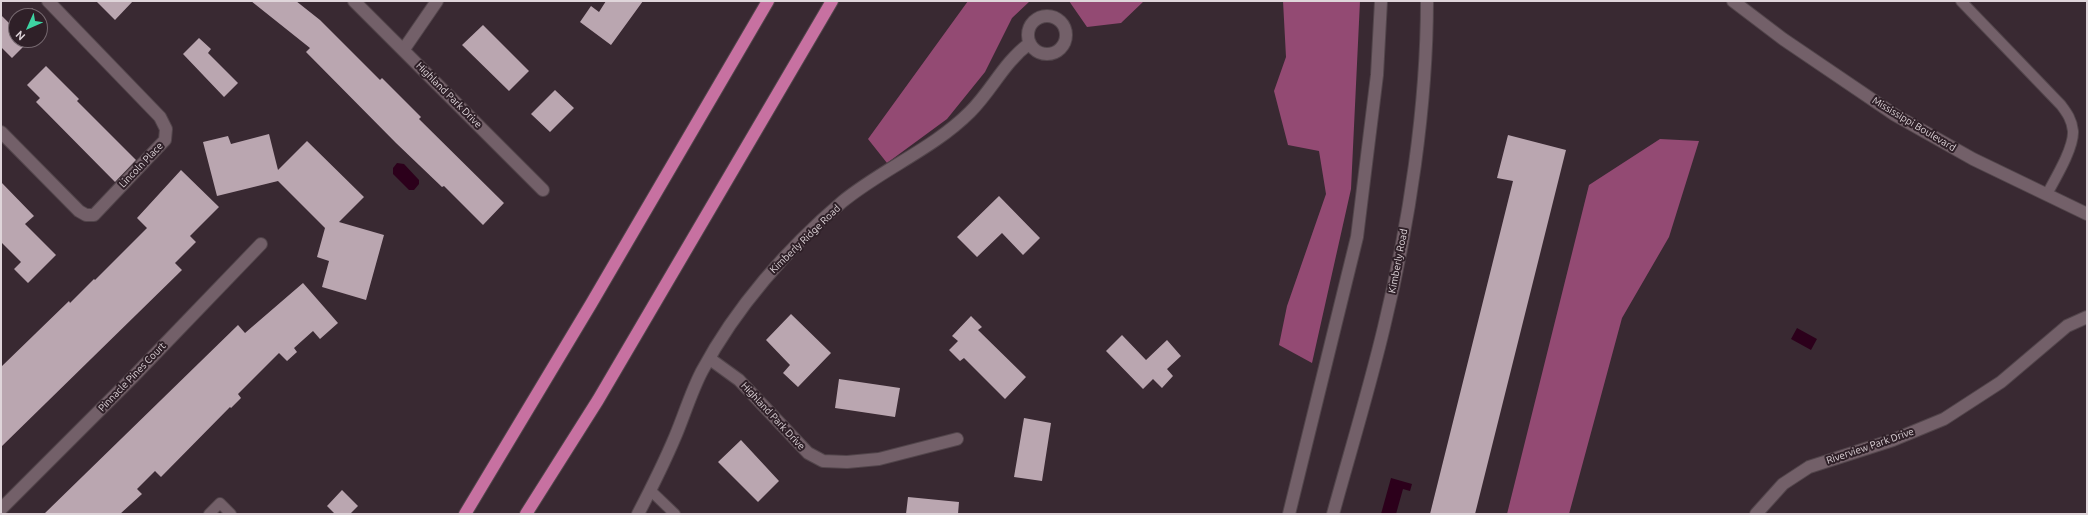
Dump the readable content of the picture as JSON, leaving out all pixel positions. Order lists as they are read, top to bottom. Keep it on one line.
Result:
{"streets":{"street":["Highland Park Drive","Mississippi Boulevard","Lincoln Place","Kimberly Ridge Road","Kimberly Road","Pinnacle Pines Court","Riverview Park Drive"]},"crossings":[["Highland Park Drive","Kimberly Ridge Road"]],"north":"bottom left"}
